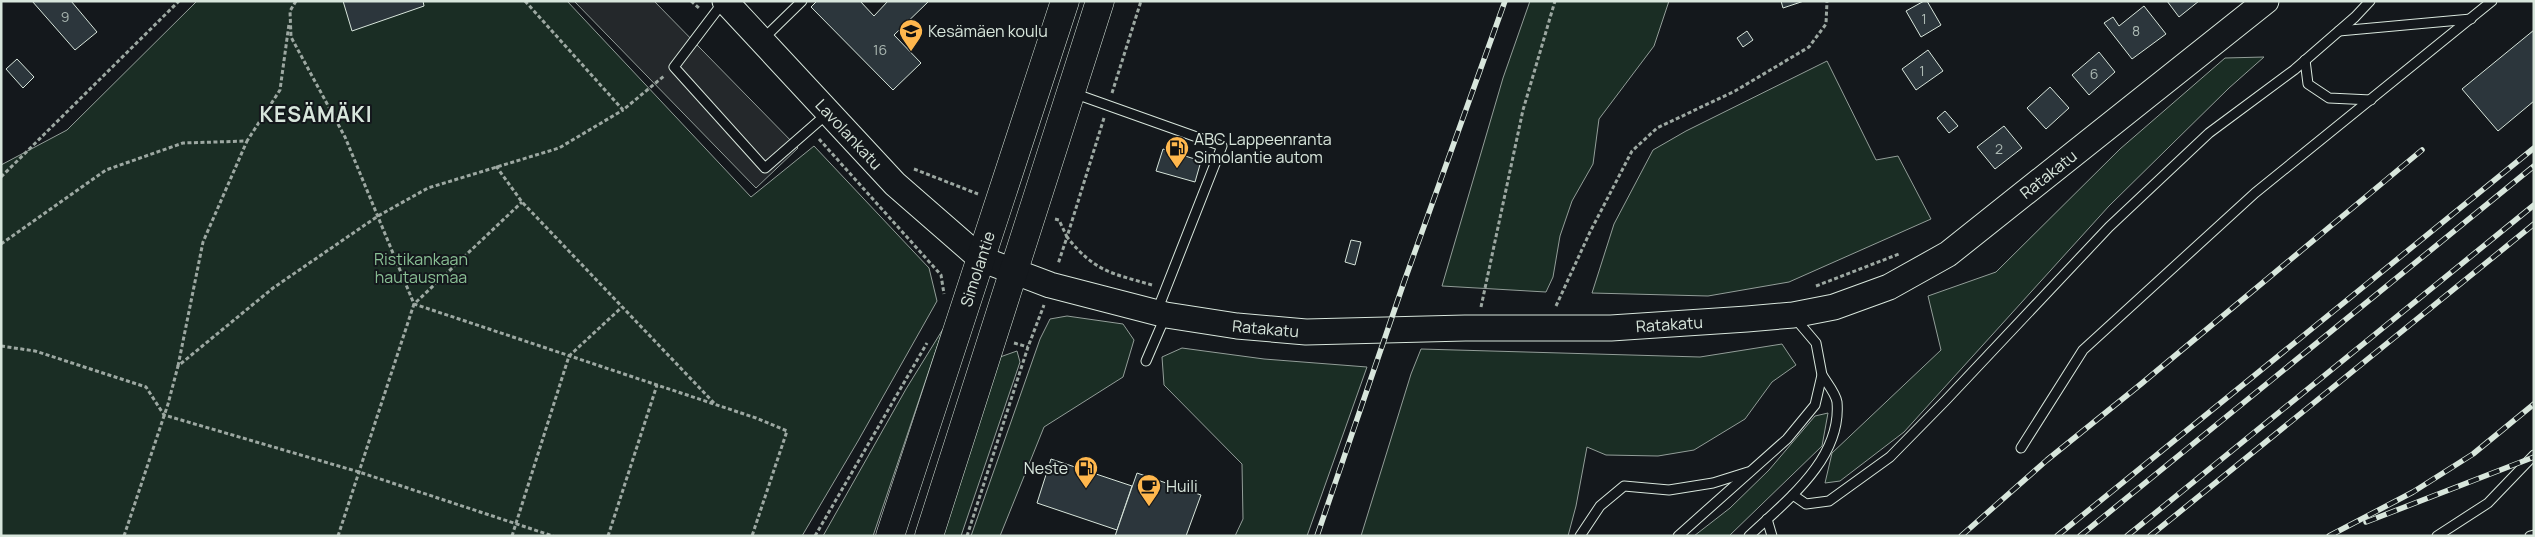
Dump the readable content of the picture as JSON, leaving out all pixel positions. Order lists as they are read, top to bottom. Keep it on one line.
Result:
{"streets":{"main road":["Lavolankatu","Ratakatu","Simolantie"]},"crossings":[["Lavolankatu","Ratakatu"],["Lavolankatu","Simolantie"],["Ratakatu","Simolantie"]],"districts":["KESÄMÄKI"],"parks":["Ristikankaan hautausmaa"],"places":{"school or university":["Kesämäen koulu"],"fuel station":["ABC Lappeenranta Simolantie autom","Neste"],"cafe":["Huili"]},"house_numbers":["9","1","8","16","1","6","2"]}
